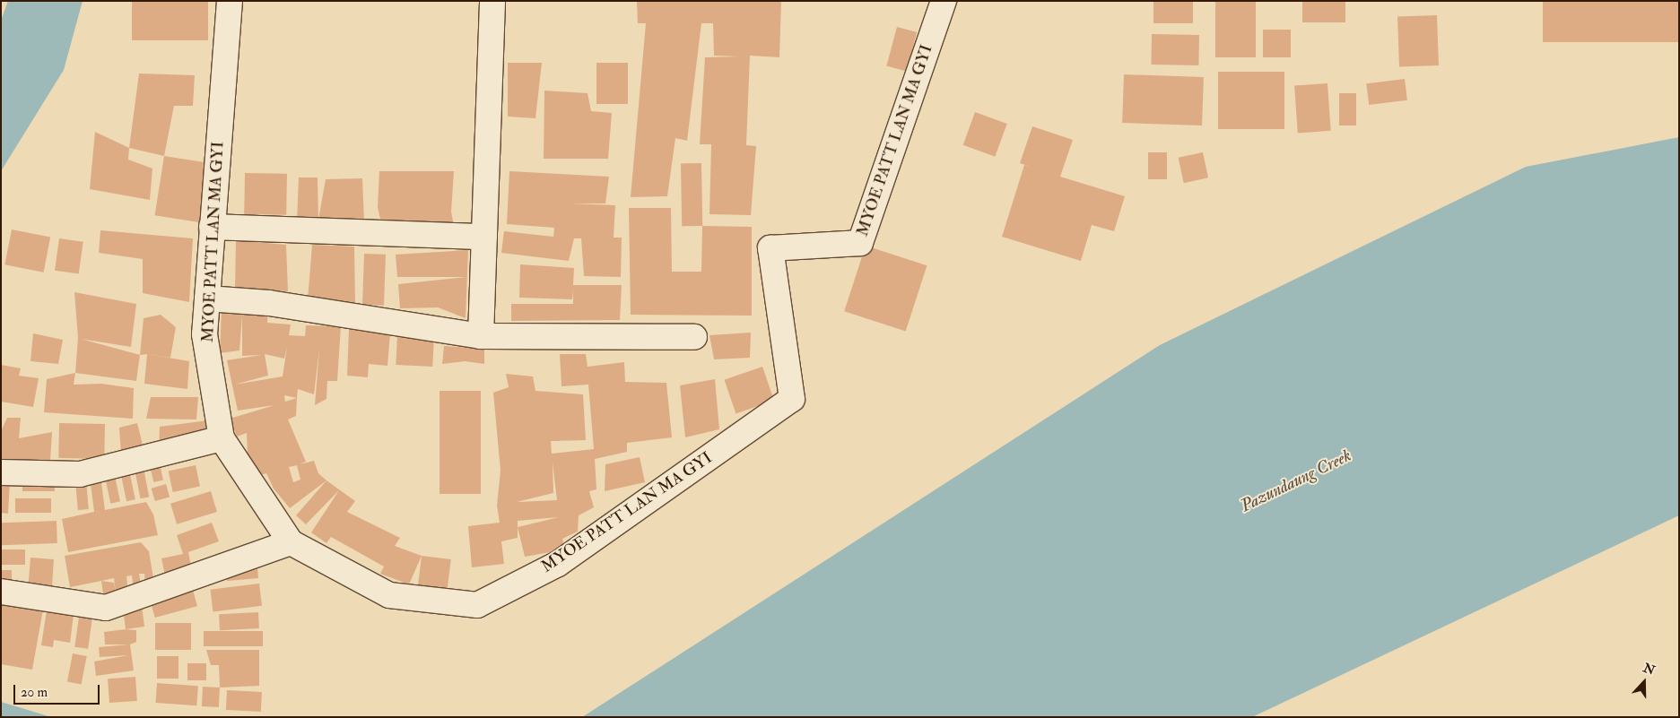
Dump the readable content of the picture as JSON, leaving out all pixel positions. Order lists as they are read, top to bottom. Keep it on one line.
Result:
{"streets":{"street":["MYOE PATT LAN MA GYI"]},"water":["Pazundaung Creek"],"scale_bar":"20 m","north":"top"}
